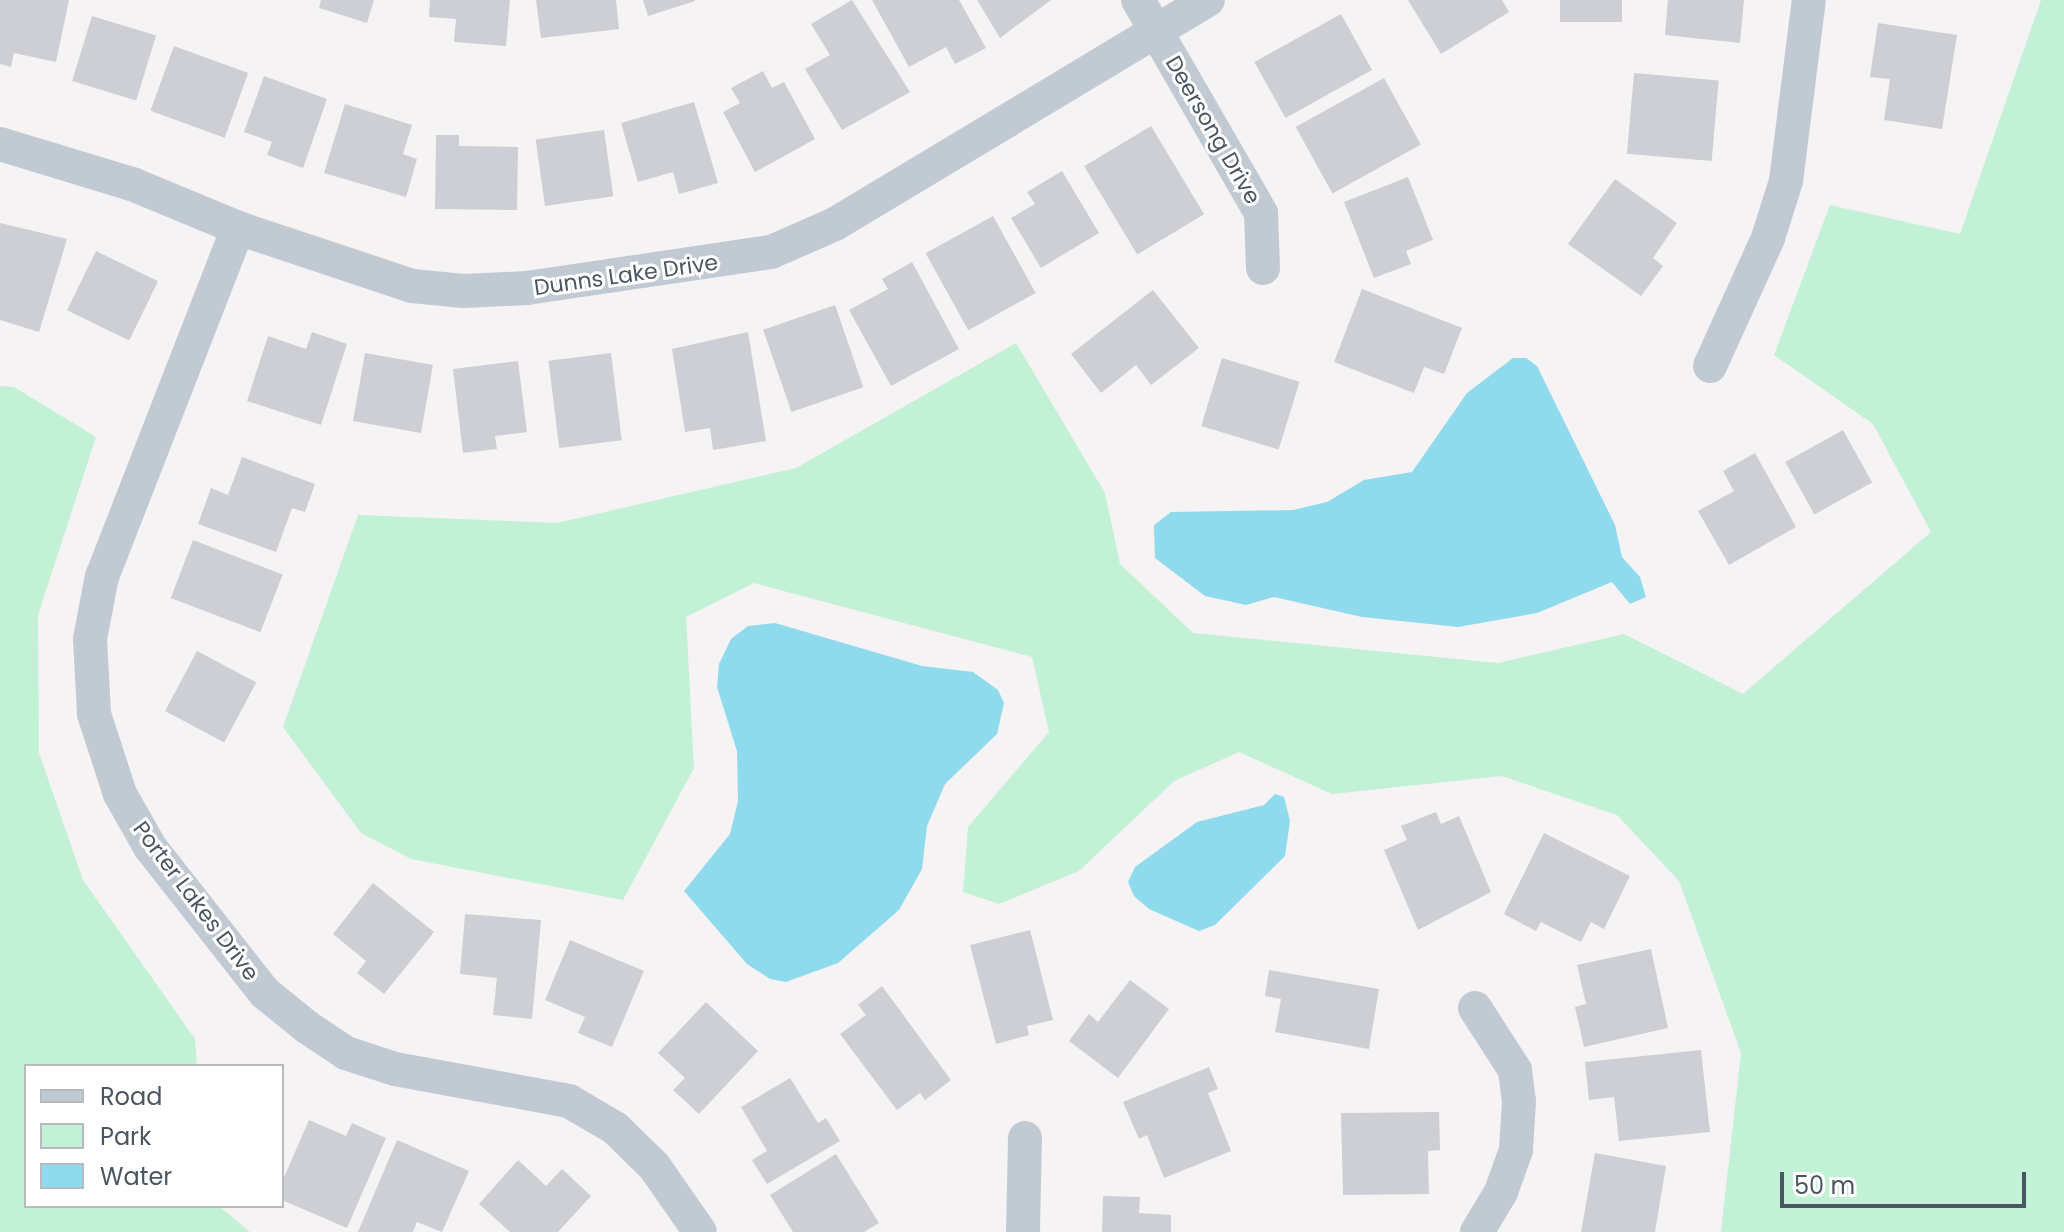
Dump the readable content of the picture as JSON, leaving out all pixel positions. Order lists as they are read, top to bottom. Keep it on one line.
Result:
{"streets":{"street":["Deersong Drive","Dunns Lake Drive","Porter Lakes Drive"]},"crossings":[["Deersong Drive","Dunns Lake Drive"],["Dunns Lake Drive","Porter Lakes Drive"]],"legend":["Road","Park","Water"],"scale_bar":"50 m"}
